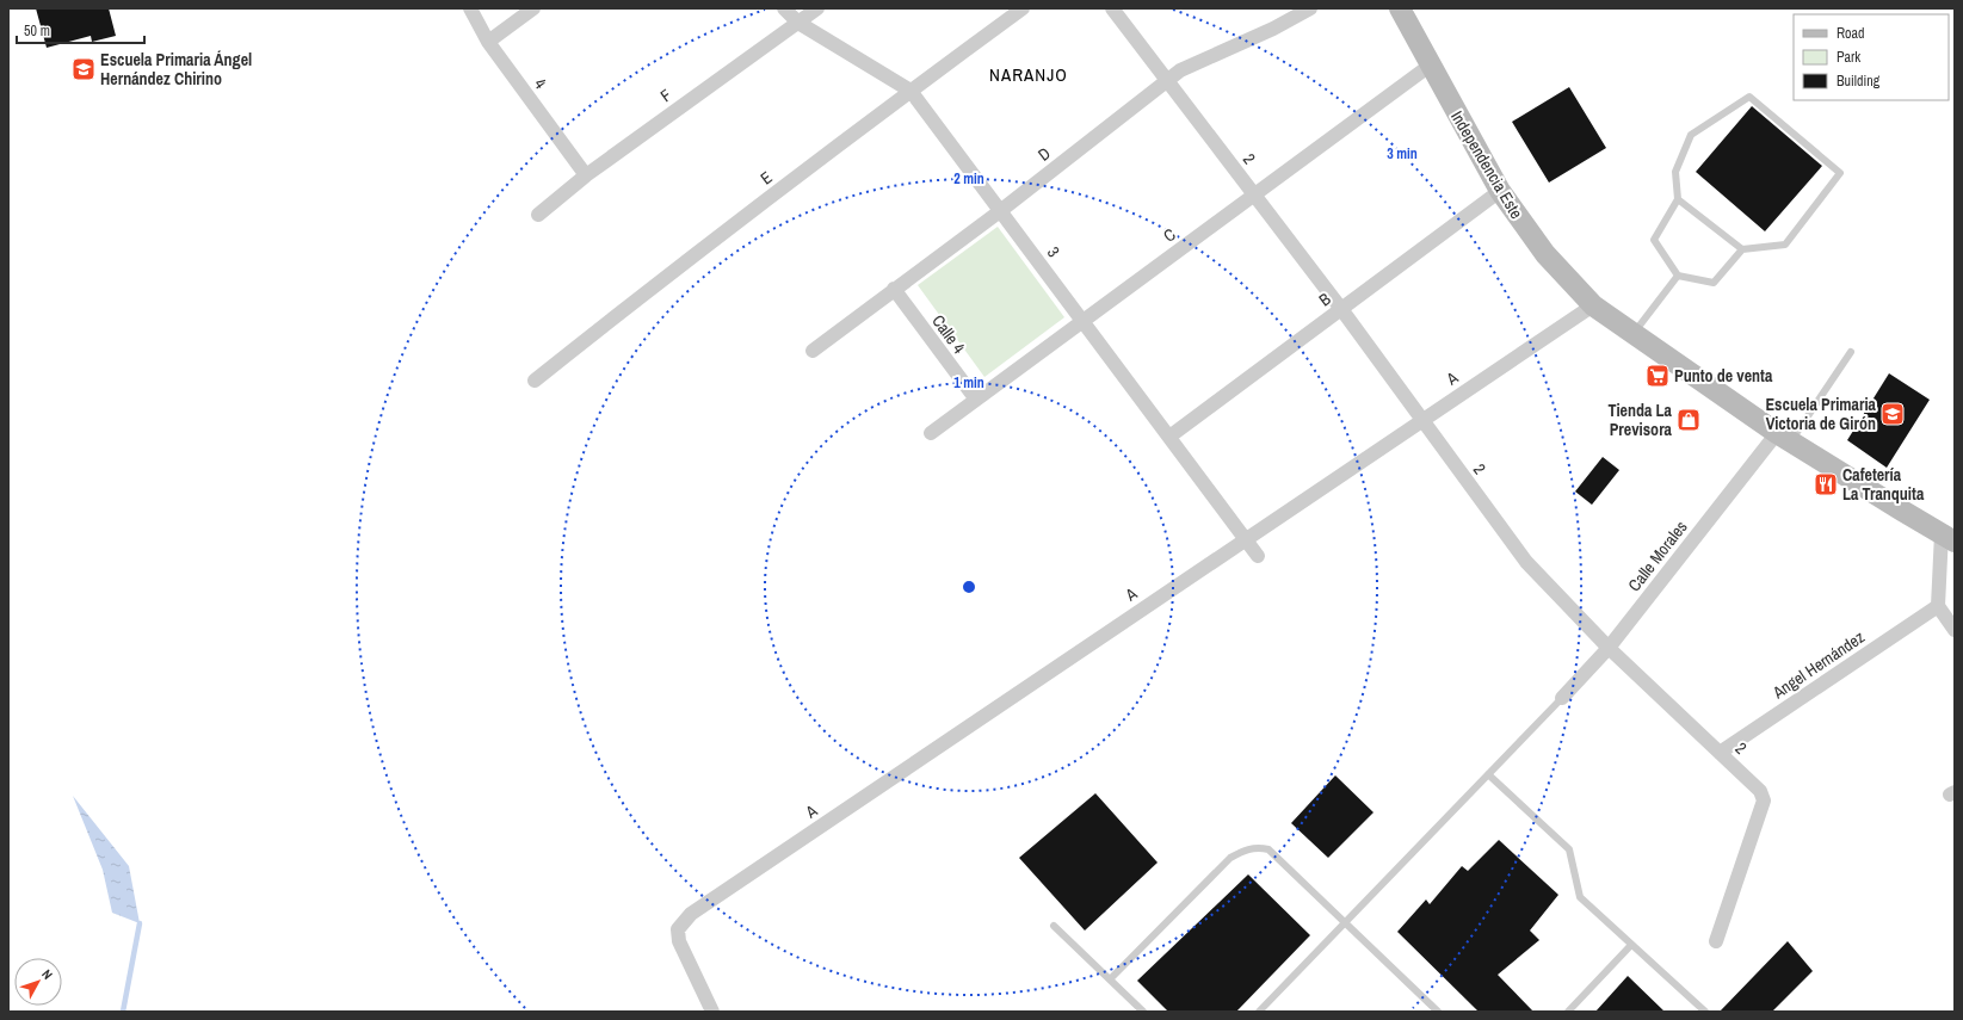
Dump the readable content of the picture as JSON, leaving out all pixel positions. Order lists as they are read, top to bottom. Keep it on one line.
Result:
{"streets":{"main road":["Independencia Este"],"street":["4","F","D","2","E","C","3","B","Calle 4","A","Calle Morales","Angel Hernández"]},"crossings":[["4","F"],["F","3"],["D","2"],["D","3"],["D","Calle 4"],["2","C"],["2","B"],["2","A"],["2","Calle Morales"],["2","Angel Hernández"],["Independencia Este","C"],["Independencia Este","B"],["Independencia Este","A"],["Independencia Este","Calle Morales"],["E","3"],["C","3"],["C","Calle 4"],["3","B"],["3","A"]],"districts":["NARANJO"],"places":{"school or university":["Escuela Primaria Ángel Hernández Chirino","Escuela Primaria Victoria de Girón"],"supermarket":["Punto de venta"],"shop":["Tienda La Previsora"],"restaurant":["Cafetería La Tranquita"]},"legend":["Road","Park","Building"],"scale_bar":"50 m","north":"top right","rings":["3 min","2 min","1 min"]}
